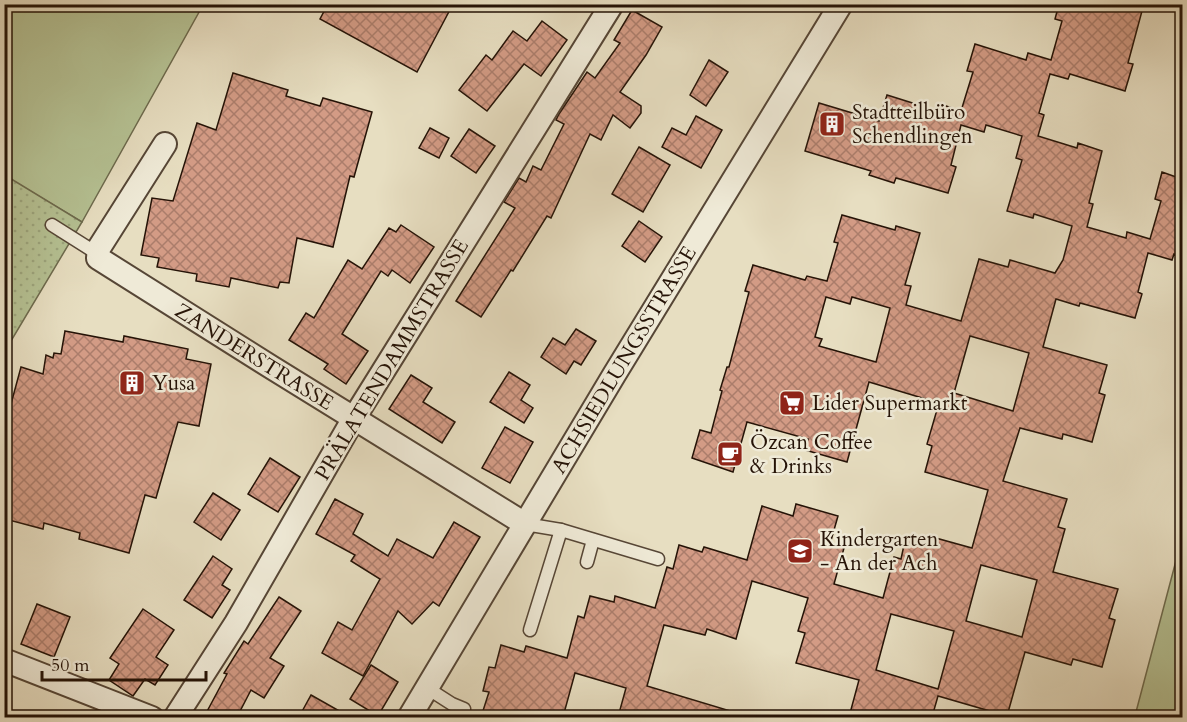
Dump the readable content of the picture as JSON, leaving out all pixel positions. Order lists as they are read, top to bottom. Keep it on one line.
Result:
{"streets":{"street":["ZANDERSTRASSE","PRÄLATENDAMMSTRASSE","ACHSIEDLUNGSSTRASSE"]},"crossings":[["ZANDERSTRASSE","PRÄLATENDAMMSTRASSE"],["ZANDERSTRASSE","ACHSIEDLUNGSSTRASSE"]],"places":{"building":["Stadtteilbüro Schendlingen","Yusa"],"supermarket":["Lider Supermarkt"],"cafe":["Özcan Coffee & Drinks"],"school or university":["Kindergarten - An der Ach"]},"scale_bar":"50 m"}
